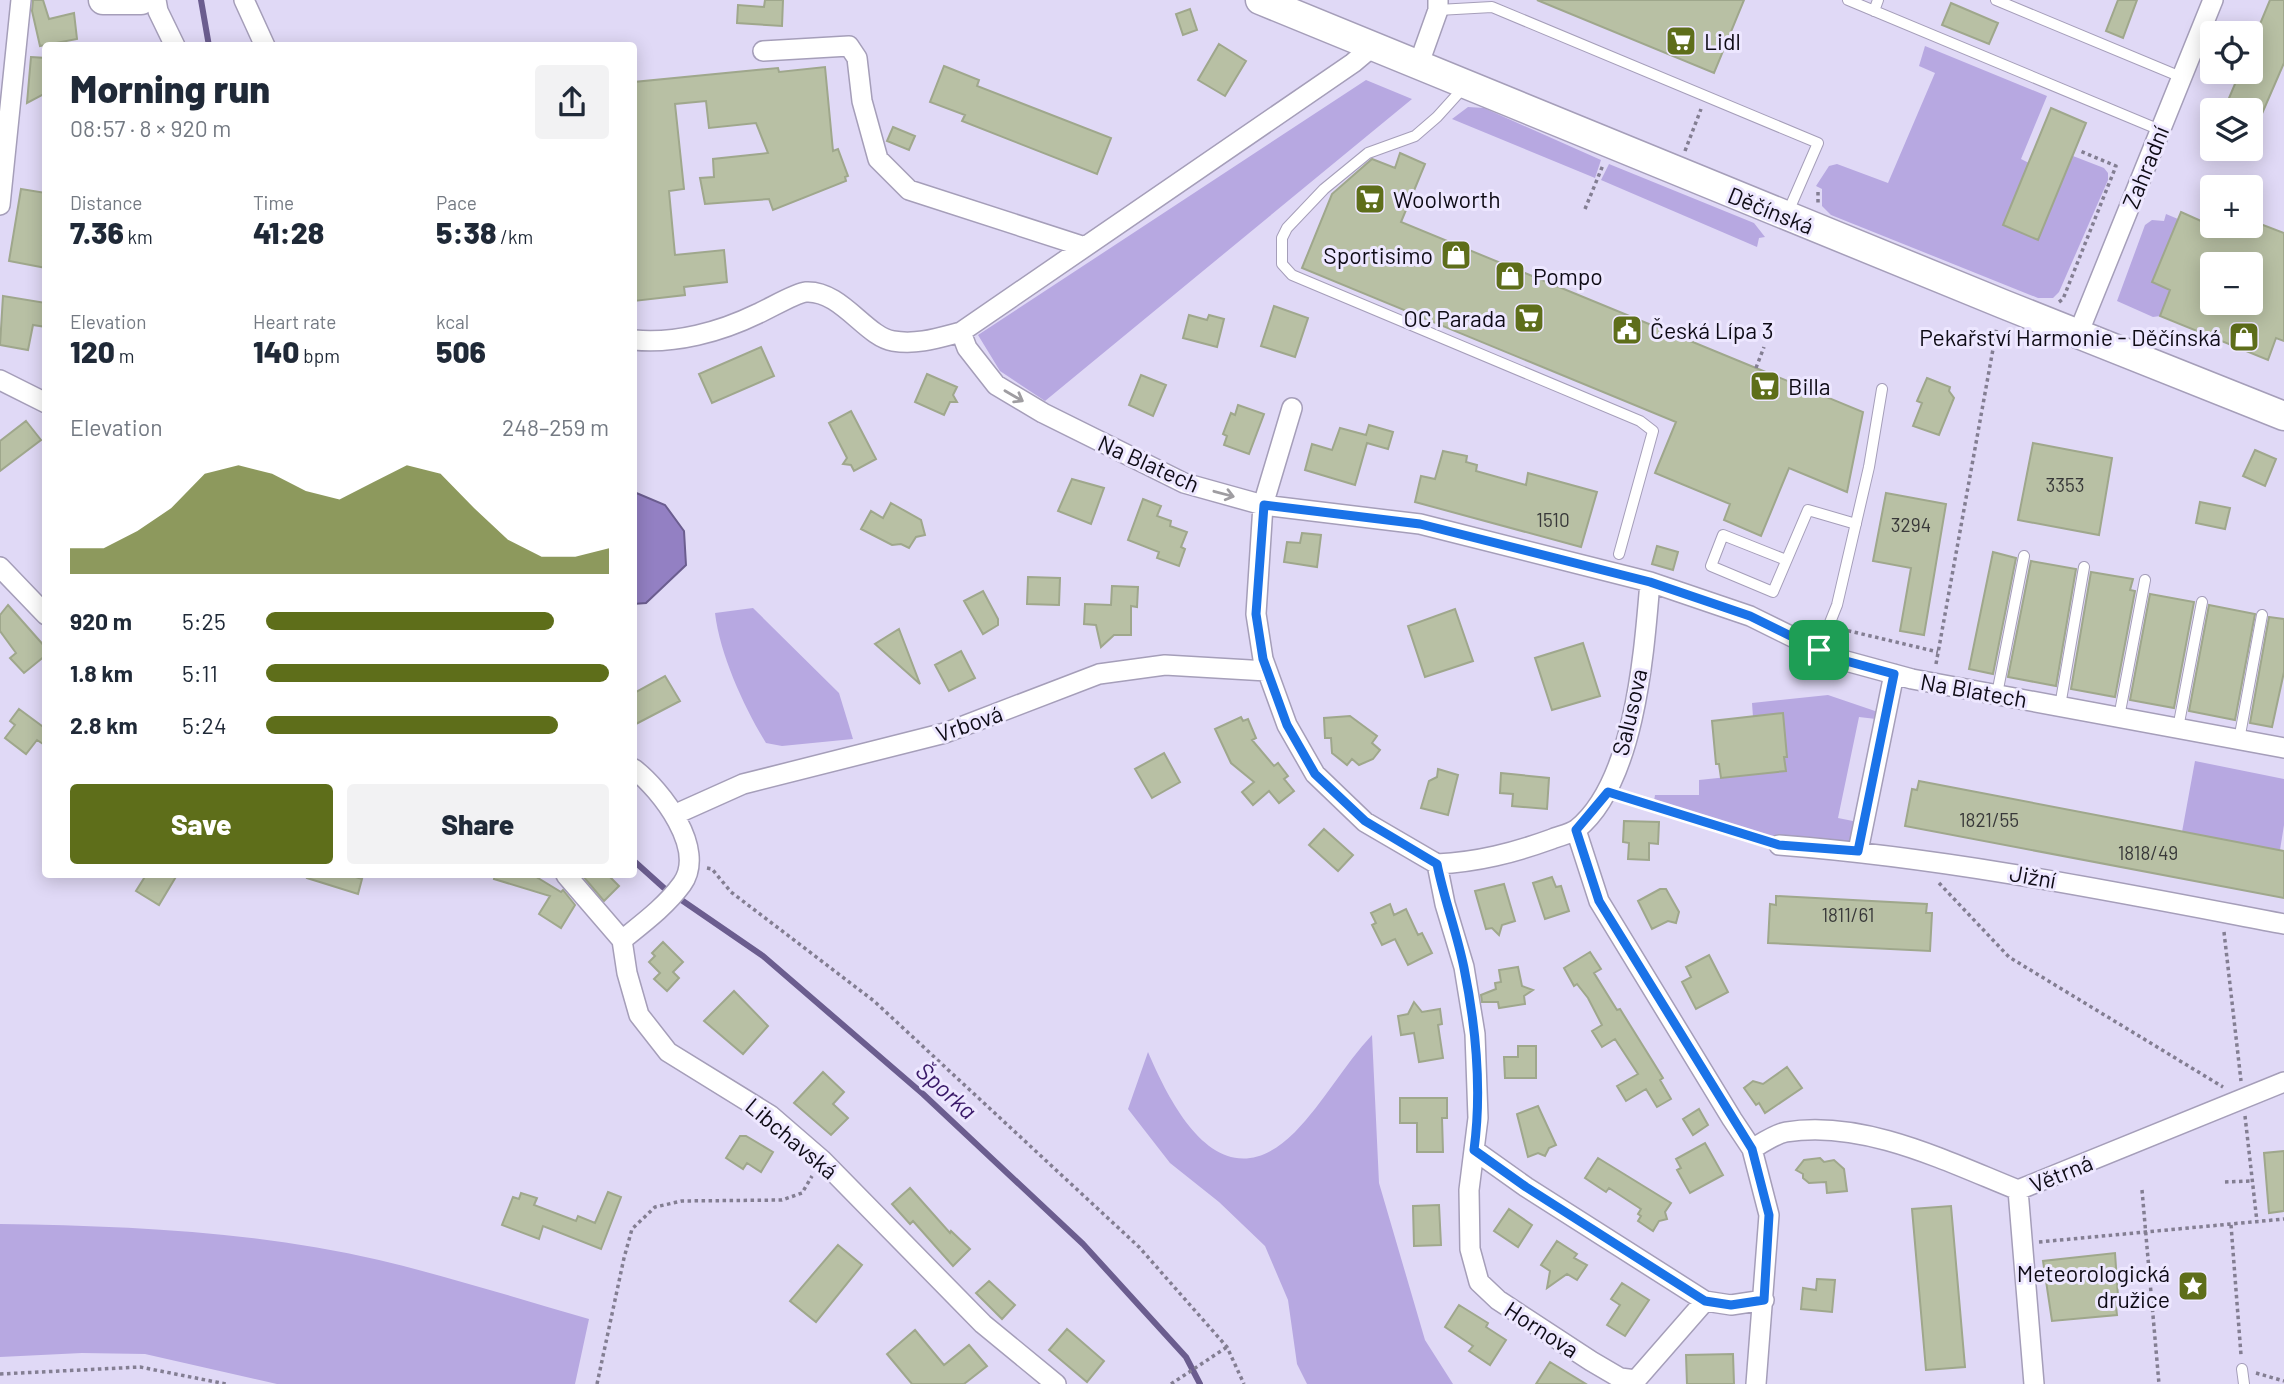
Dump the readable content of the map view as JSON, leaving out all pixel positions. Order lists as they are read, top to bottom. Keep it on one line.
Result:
{"streets":{"main road":["Děčínská"],"street":["Zahradní","Na Blatech","Salusova","Vrbová","Jižní","Libchavská","Větrná","Hornova"]},"crossings":[["Zahradní","Děčínská"],["Na Blatech","Salusova"]],"water":["Šporka"],"places":{"supermarket":["Lidl","Woolworth","OC Parada","Billa"],"shop":["Sportisimo","Pompo","Pekařství Harmonie - Děčínská"],"public building":["Česká Lípa 3"],"place":["Meteorologická družice"]},"house_numbers":["3353","1510","3294","1821/55","1818/49","1811/61"],"page":{"map_buttons":["+","−"],"heading":["Morning run","08:57 · 8 × 920 m"],"stats":[["Distance","7.36 km"],["Time","41:28"],["Pace","5:38 /km"],["Elevation","120 m"],["Heart rate","140 bpm"],["kcal","506"]],"chart":["Elevation","248–259 m"],"list":[{"name":"920 m","note":"5:25"},{"name":"1.8 km","note":"5:11"},{"name":"2.8 km","note":"5:24"}],"buttons":["Save","Share"]}}
